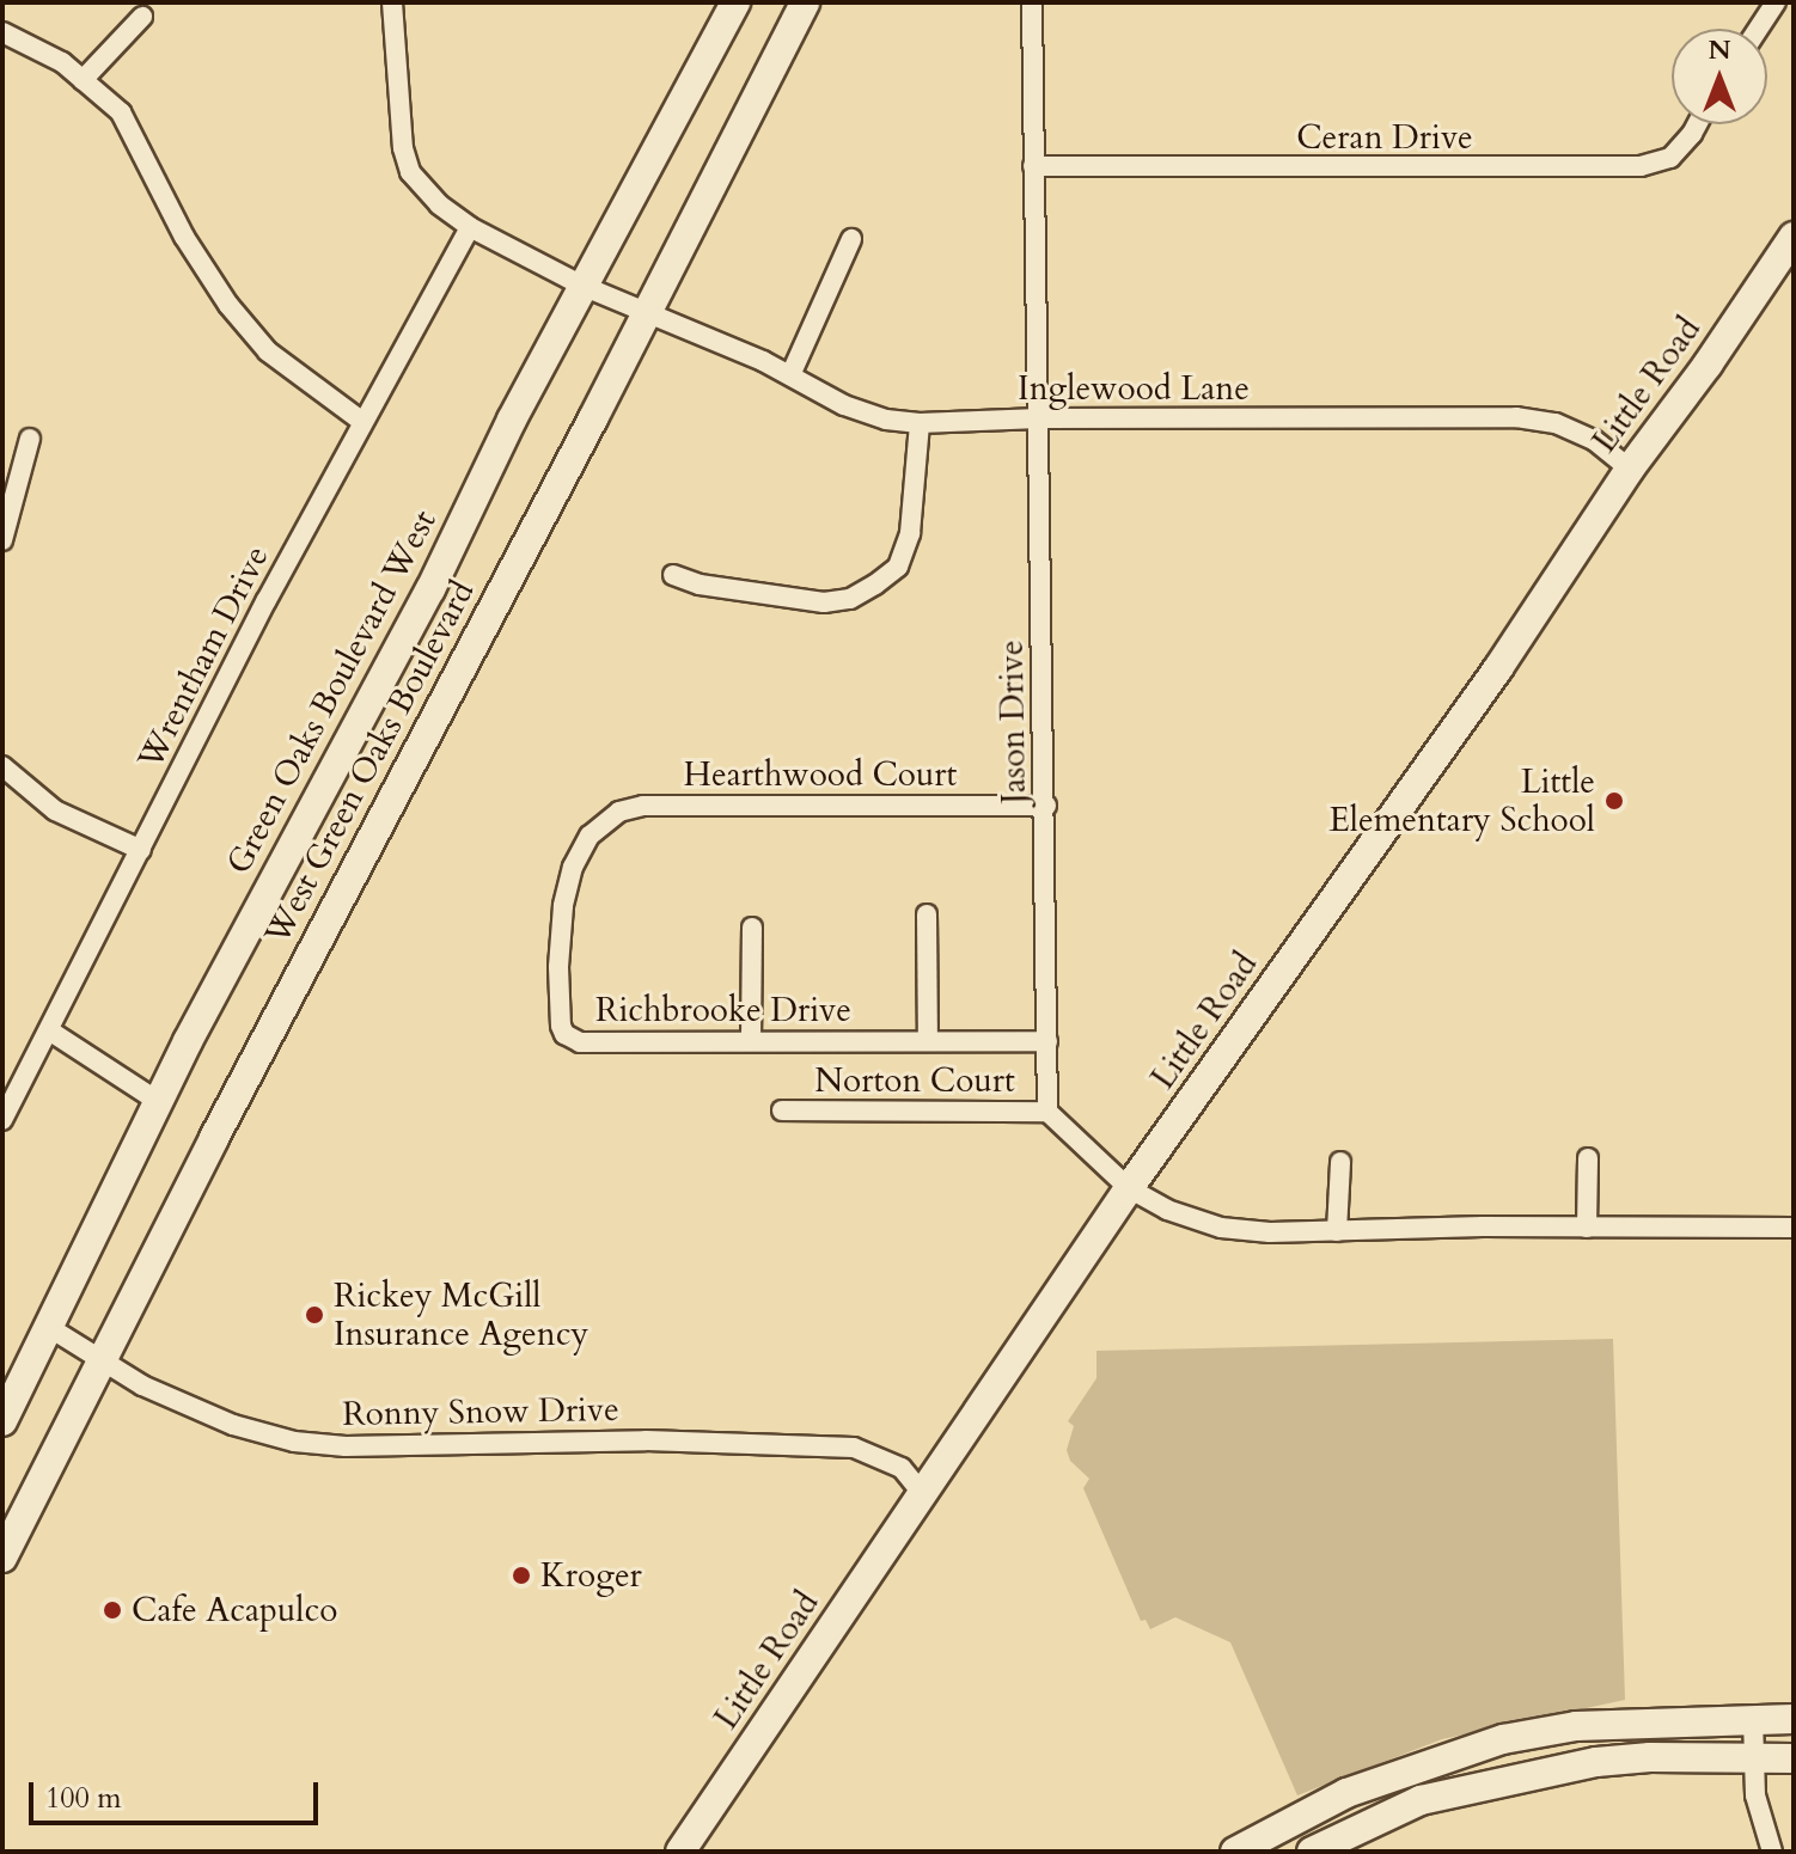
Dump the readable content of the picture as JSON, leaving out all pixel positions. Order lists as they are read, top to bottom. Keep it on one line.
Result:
{"streets":{"main road":["Little Road","Green Oaks Boulevard West","West Green Oaks Boulevard"],"street":["Ceran Drive","Inglewood Lane","Wrentham Drive","Jason Drive","Hearthwood Court","Richbrooke Drive","Norton Court","Ronny Snow Drive"]},"crossings":[["Ceran Drive","Jason Drive"],["Little Road","Inglewood Lane"],["Little Road","Ronny Snow Drive"],["Inglewood Lane","Wrentham Drive"],["Inglewood Lane","Green Oaks Boulevard West"],["Inglewood Lane","Jason Drive"],["Inglewood Lane","West Green Oaks Boulevard"],["Green Oaks Boulevard West","Ronny Snow Drive"],["Jason Drive","Hearthwood Court"],["Jason Drive","Richbrooke Drive"],["Jason Drive","Norton Court"],["West Green Oaks Boulevard","Ronny Snow Drive"],["Hearthwood Court","Richbrooke Drive"]],"places":["Little Elementary School","Rickey McGill Insurance Agency","Kroger","Cafe Acapulco"],"scale_bar":"100 m","north":"top"}
